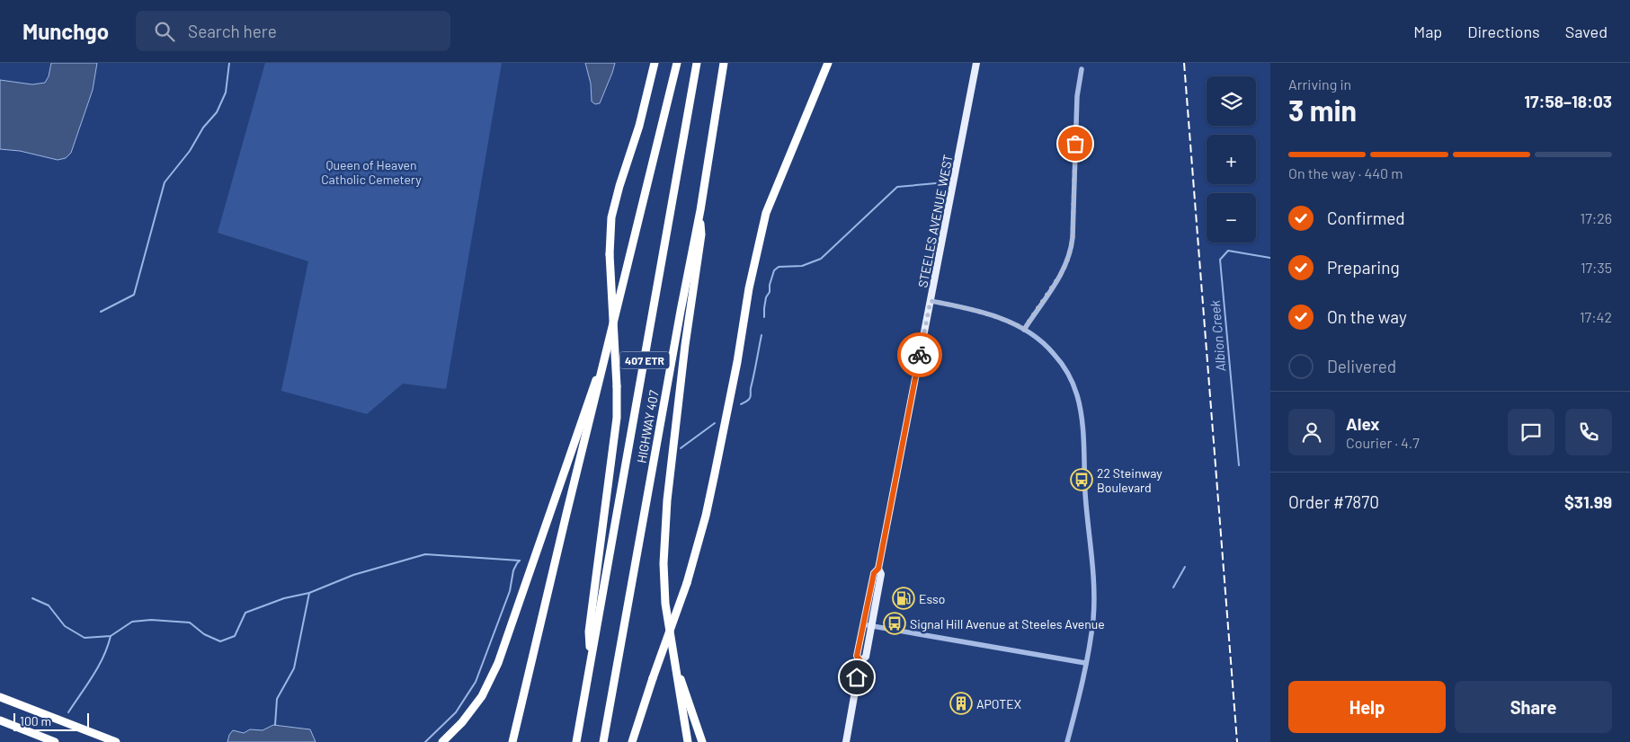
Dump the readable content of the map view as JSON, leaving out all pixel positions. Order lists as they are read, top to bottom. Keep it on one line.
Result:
{"streets":{"highway":["407 ETR","HIGHWAY 407"],"main road":["STEELES AVENUE WEST"]},"water":["Albion Creek"],"parks":["Queen of Heaven Catholic Cemetery"],"places":{"bus stop":["22 Steinway Boulevard","Signal Hill Avenue at Steeles Avenue"],"fuel station":["Esso"],"building":["APOTEX"]},"scale_bar":"100 m","page":{"header":"Munchgo","search":"Search here","nav":["Map","Directions","Saved"],"heading":["3 min","Arriving in","17:58–18:03"],"panel":["Alex","Courier · 4.7","Order #7870","$31.99"],"map_buttons":["+","−"],"bar":"On the way · 440 m","list":[["Confirmed","17:26"],["Preparing","17:35"],["On the way","17:42"],"Delivered"],"buttons":["Help","Share"],"scale":"100 m"}}
